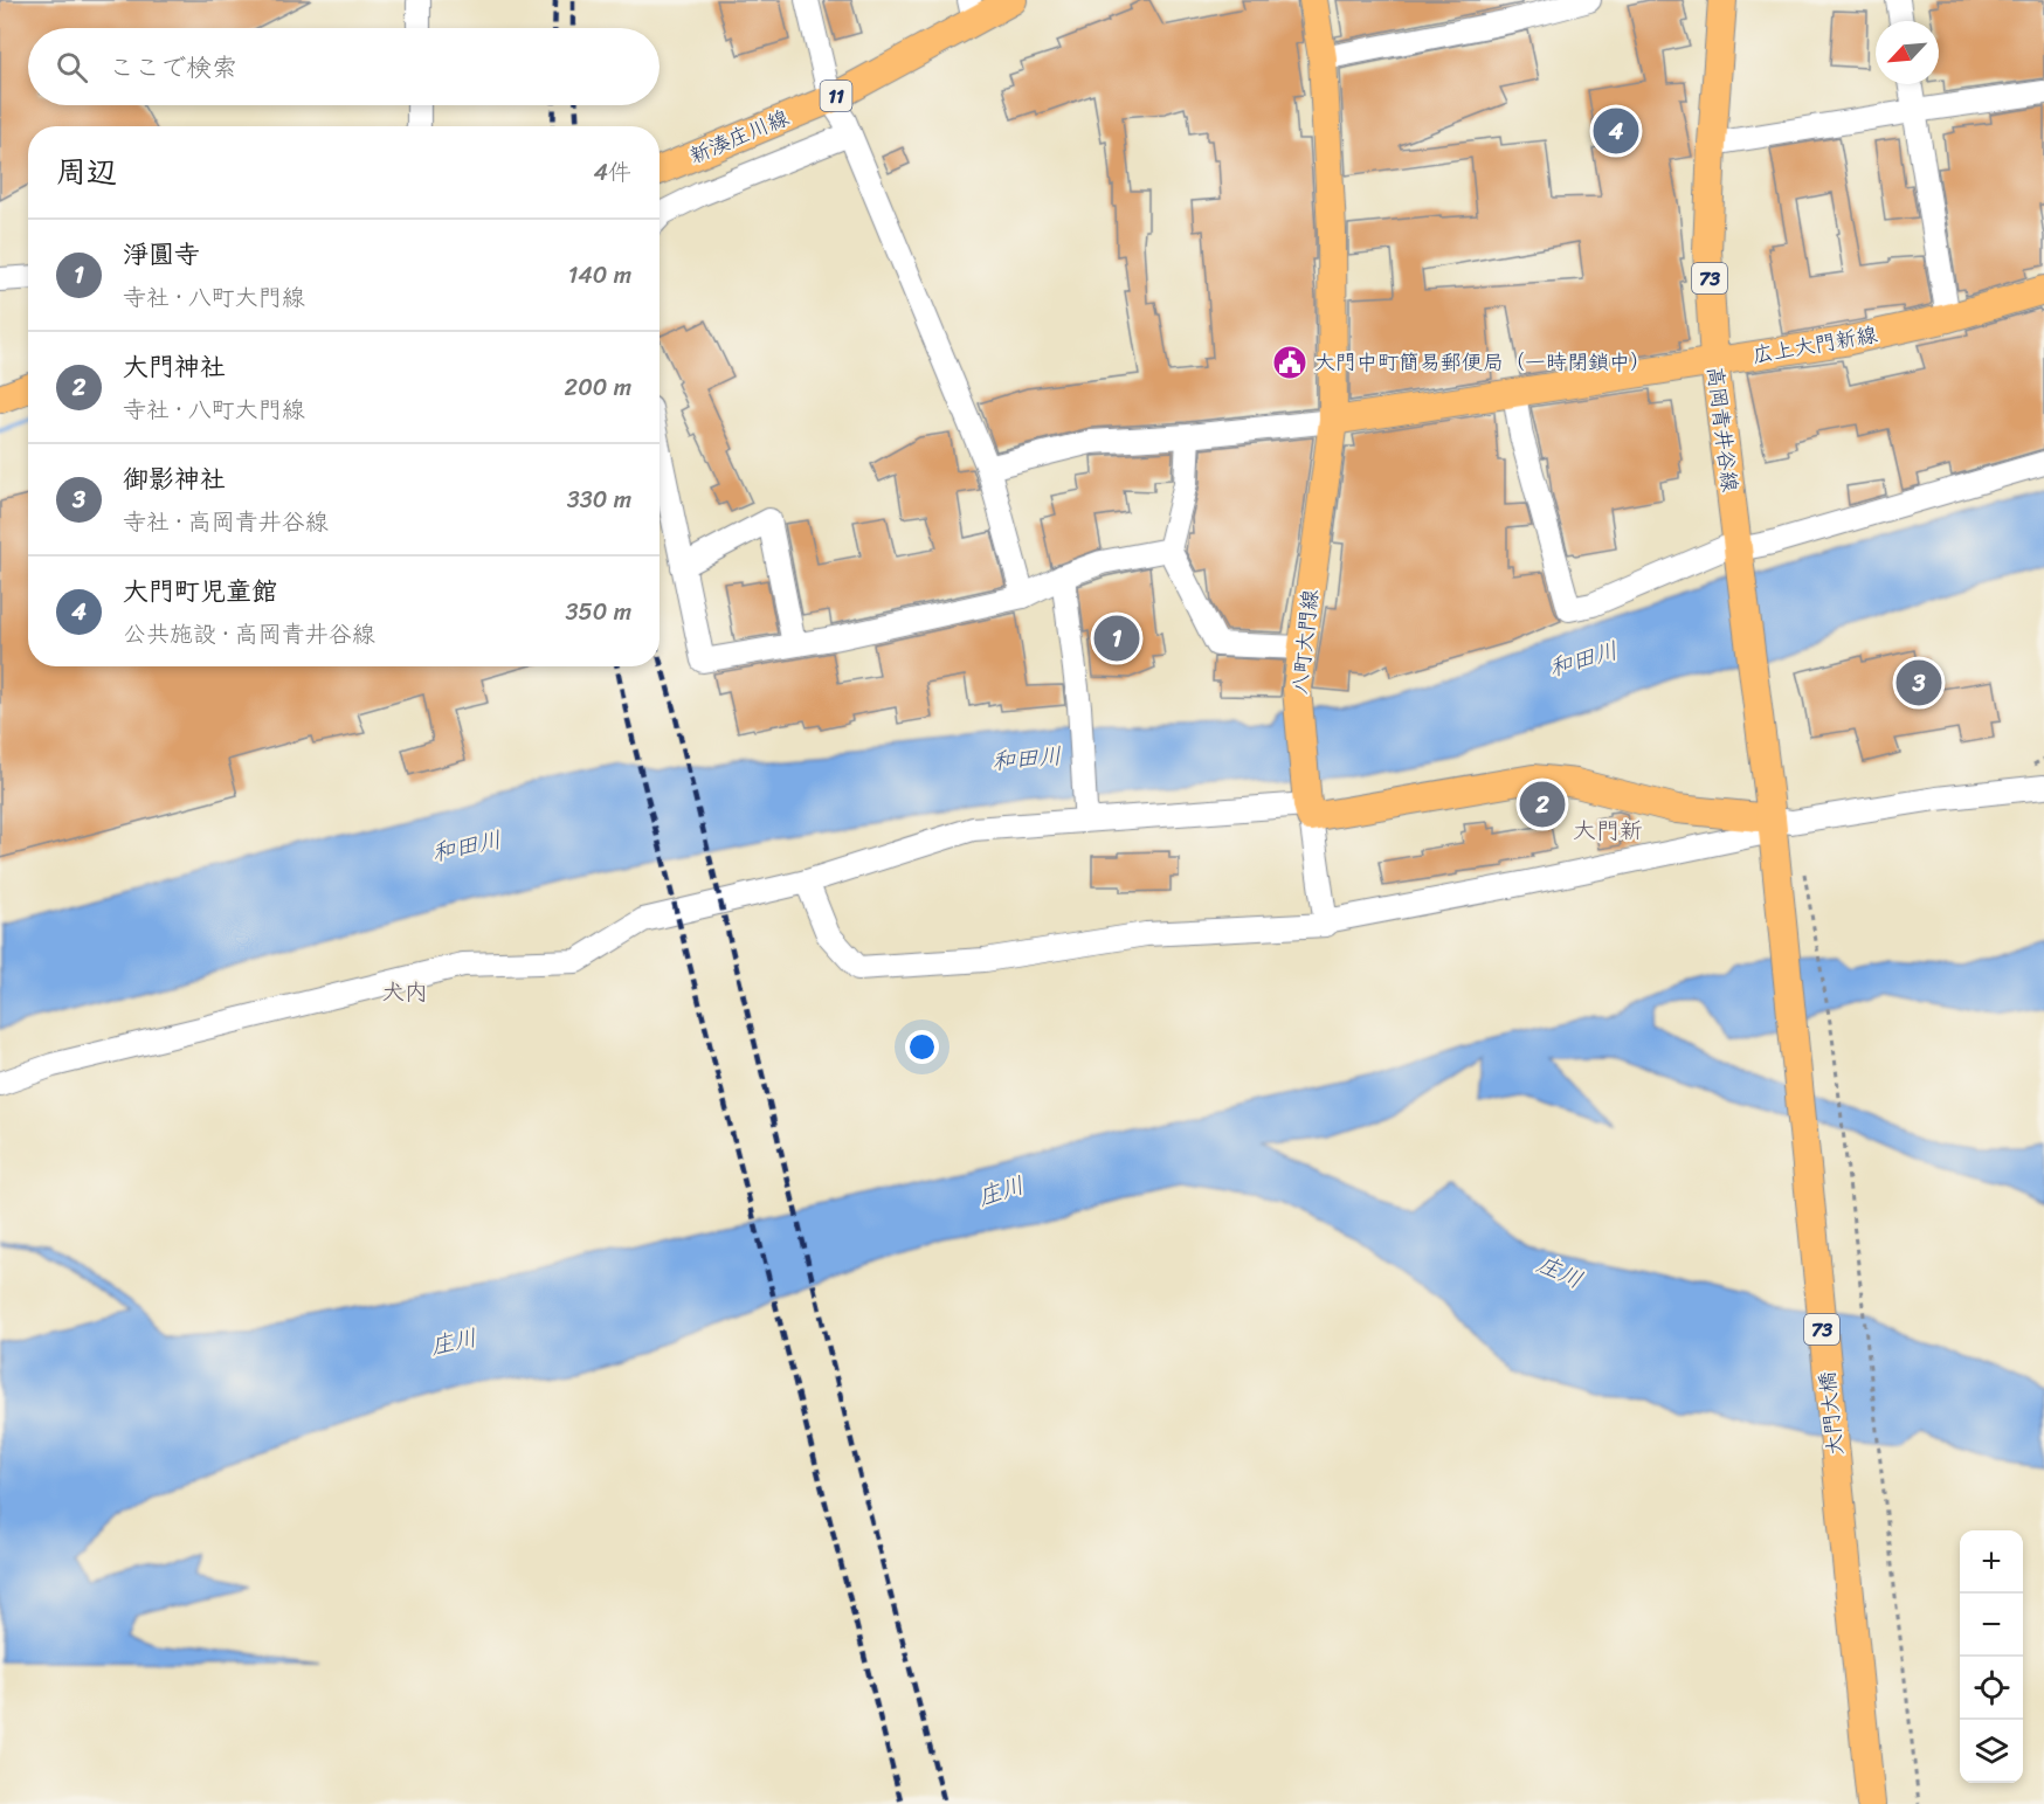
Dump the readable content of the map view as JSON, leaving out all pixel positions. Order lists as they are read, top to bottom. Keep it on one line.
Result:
{"streets":{"main road":["11","新湊庄川線","73","広上大門新線","高岡青井谷線","八町大門線","大門大橋"]},"crossings":[["広上大門新線","高岡青井谷線"],["広上大門新線","八町大門線"],["高岡青井谷線","大門大橋"]],"districts":["大門新","犬内"],"water":["和田川","庄川"],"places":{"public building":["大門中町簡易郵便局（一時閉鎖中）"]},"north":"bottom left","page":{"search":"ここで検索","pins":["4","1","3","2"],"heading":["周辺","4件"],"list":[{"mark":"1","name":"淨圓寺","note":"寺社 · 八町大門線","value":"140 m"},{"mark":"2","name":"大門神社","note":"寺社 · 八町大門線","value":"200 m"},{"mark":"3","name":"御影神社","note":"寺社 · 高岡青井谷線","value":"330 m"},{"mark":"4","name":"大門町児童館","note":"公共施設 · 高岡青井谷線","value":"350 m"}],"map_buttons":["+","−"]}}
